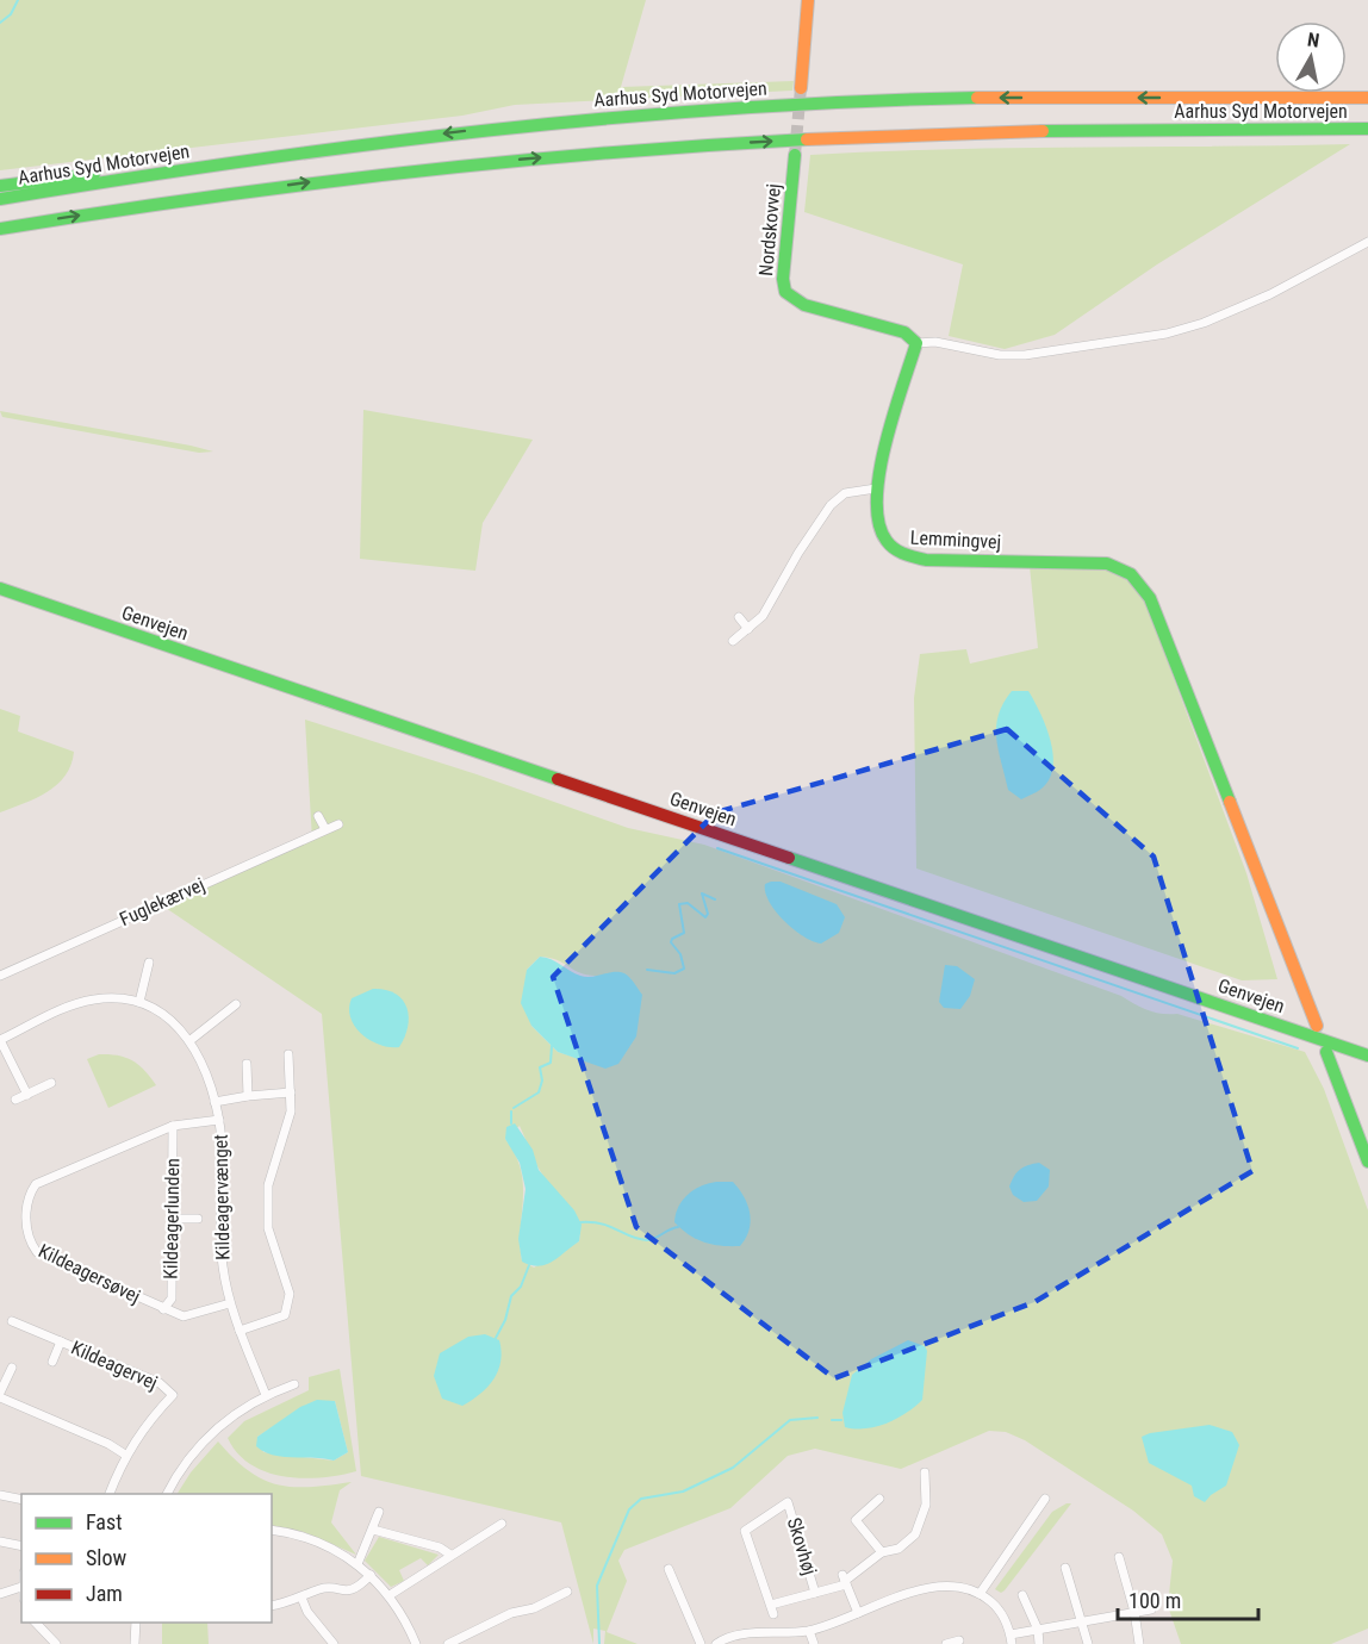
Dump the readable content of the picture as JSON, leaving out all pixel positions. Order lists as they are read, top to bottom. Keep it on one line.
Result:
{"streets":{"main road":["Aarhus Syd Motorvejen","Nordskovvej","Lemmingvej","Genvejen"],"street":["Fuglekærvej","Kildeagervænget","Kildeagerlunden","Kildeagersøvej","Kildeagervej","Skovhøj"]},"crossings":[["Nordskovvej","Lemmingvej"],["Kildeagervænget","Kildeagersøvej"],["Kildeagerlunden","Kildeagersøvej"]],"legend":["Fast","Slow","Jam"],"scale_bar":"100 m","north":"top"}
